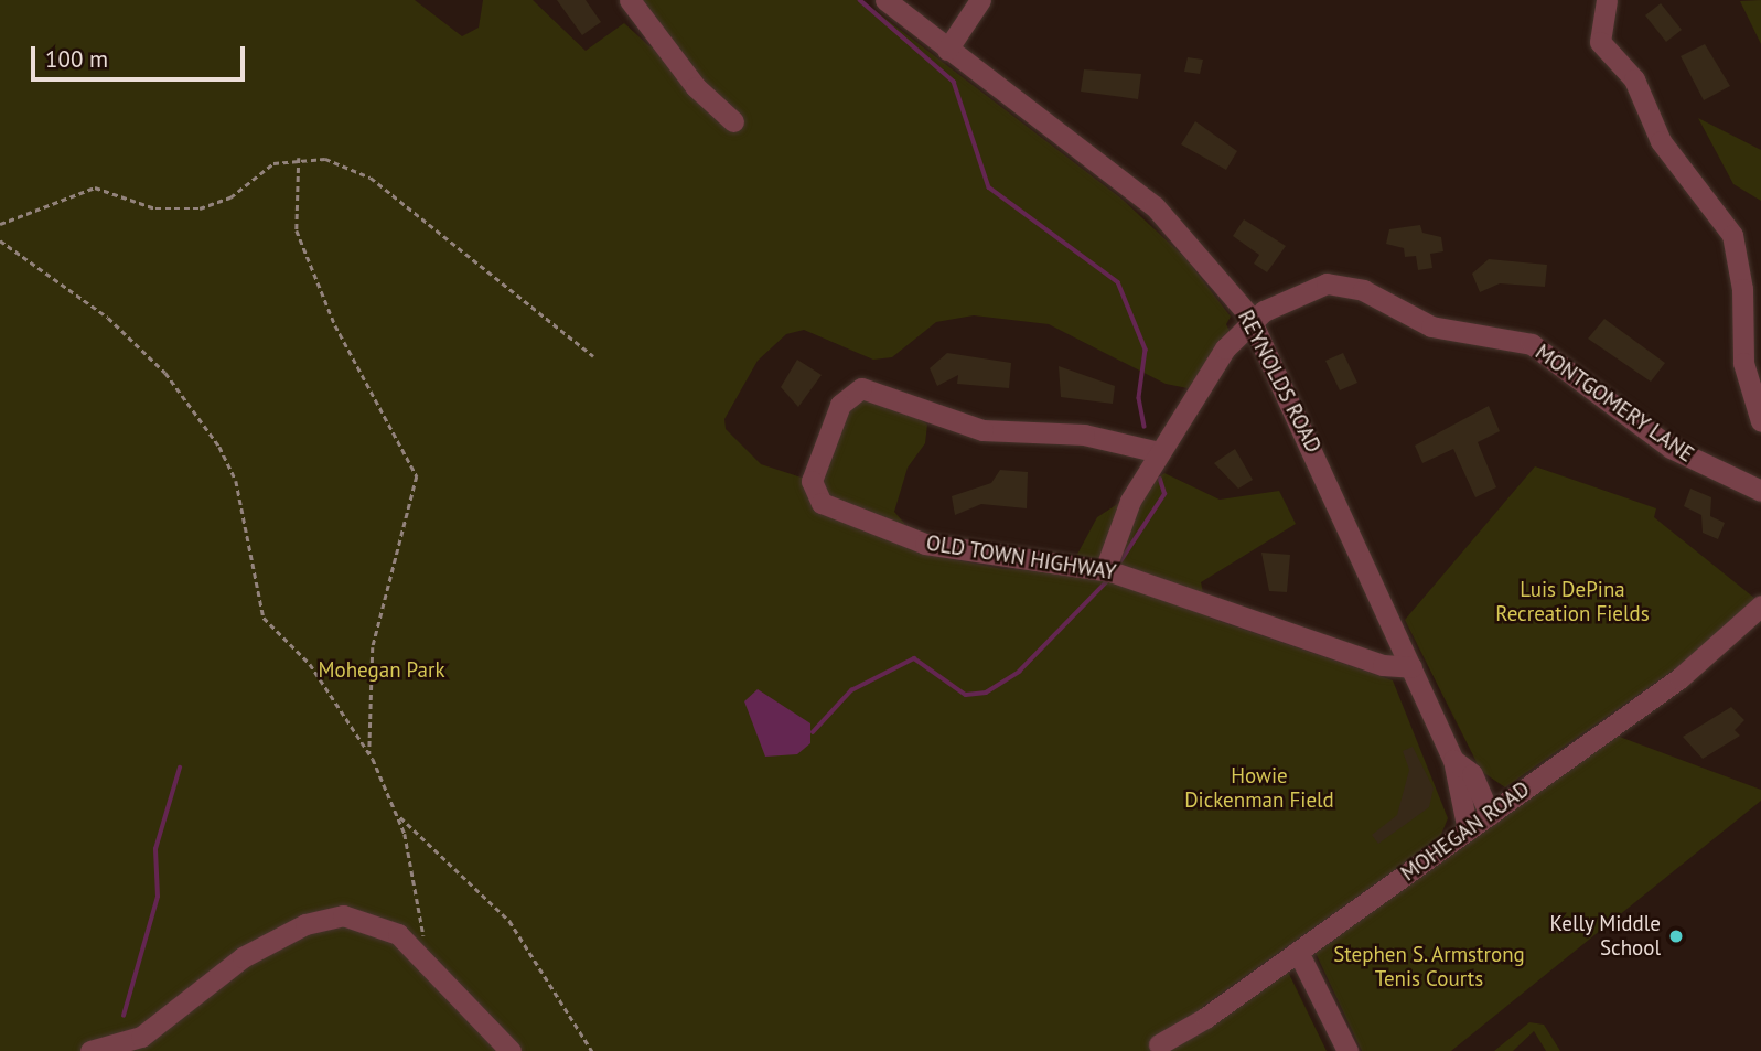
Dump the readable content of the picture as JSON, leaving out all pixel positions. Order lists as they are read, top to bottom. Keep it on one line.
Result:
{"streets":{"street":["REYNOLDS ROAD","MONTGOMERY LANE","OLD TOWN HIGHWAY","MOHEGAN ROAD"]},"crossings":[["REYNOLDS ROAD","MONTGOMERY LANE"],["REYNOLDS ROAD","OLD TOWN HIGHWAY"],["REYNOLDS ROAD","MOHEGAN ROAD"]],"parks":["Luis DePina Recreation Fields","Mohegan Park","Howie Dickenman Field","Stephen S. Armstrong Tenis Courts"],"places":["Kelly Middle School"],"scale_bar":"100 m"}
